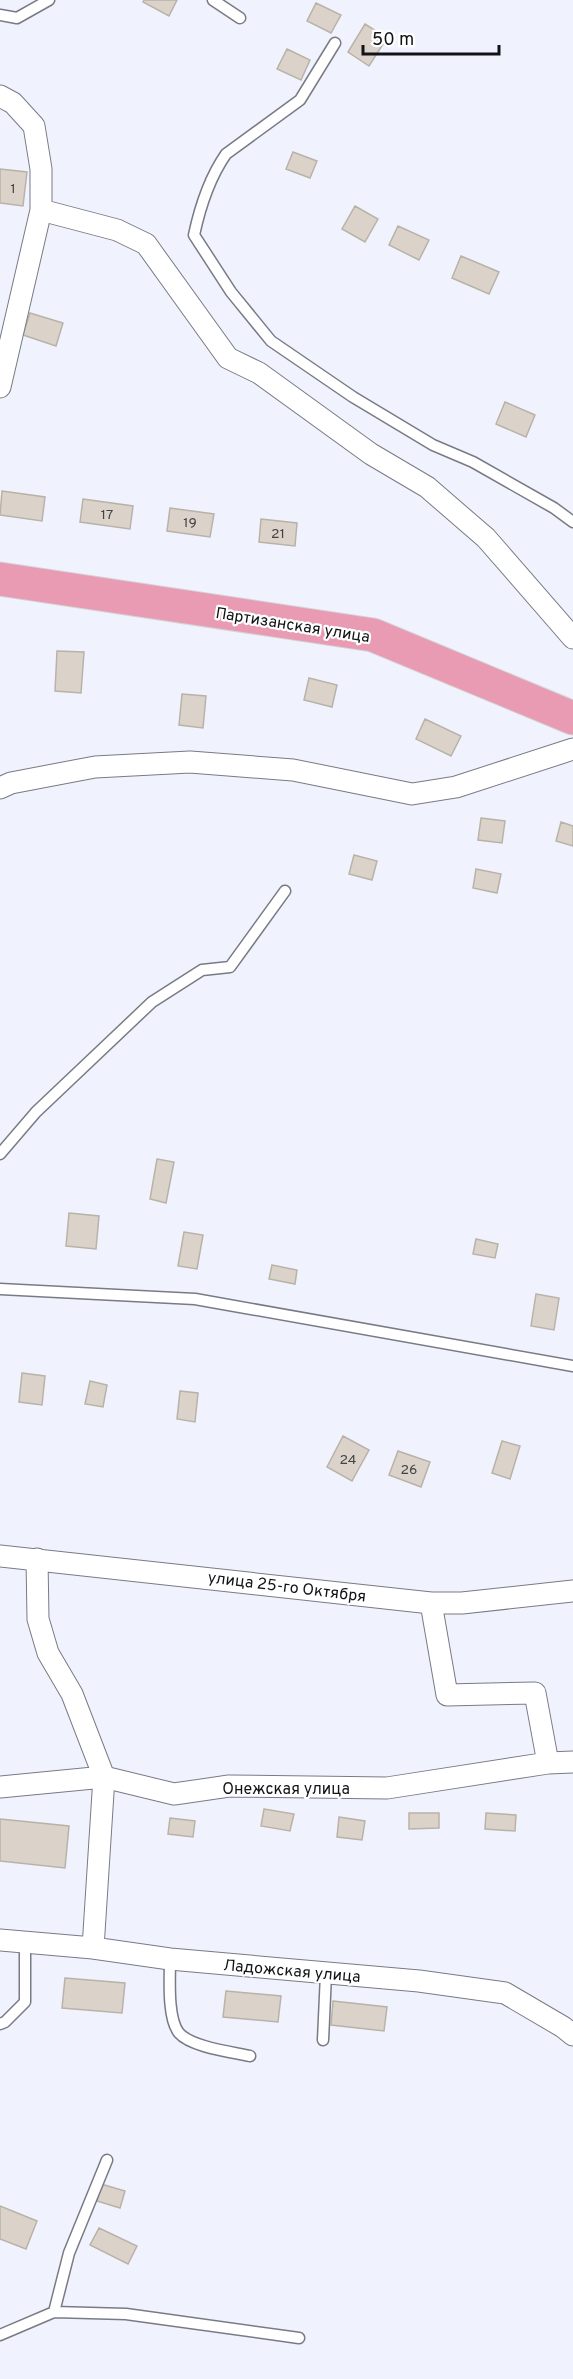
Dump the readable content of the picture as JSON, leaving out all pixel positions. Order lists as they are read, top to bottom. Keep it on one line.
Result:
{"streets":{"main road":["Партизанская улица"],"street":["улица 25-го Октября","Онежская улица","Ладожская улица"]},"house_numbers":["1","17","19","21","24","26"],"scale_bar":"50 m"}
